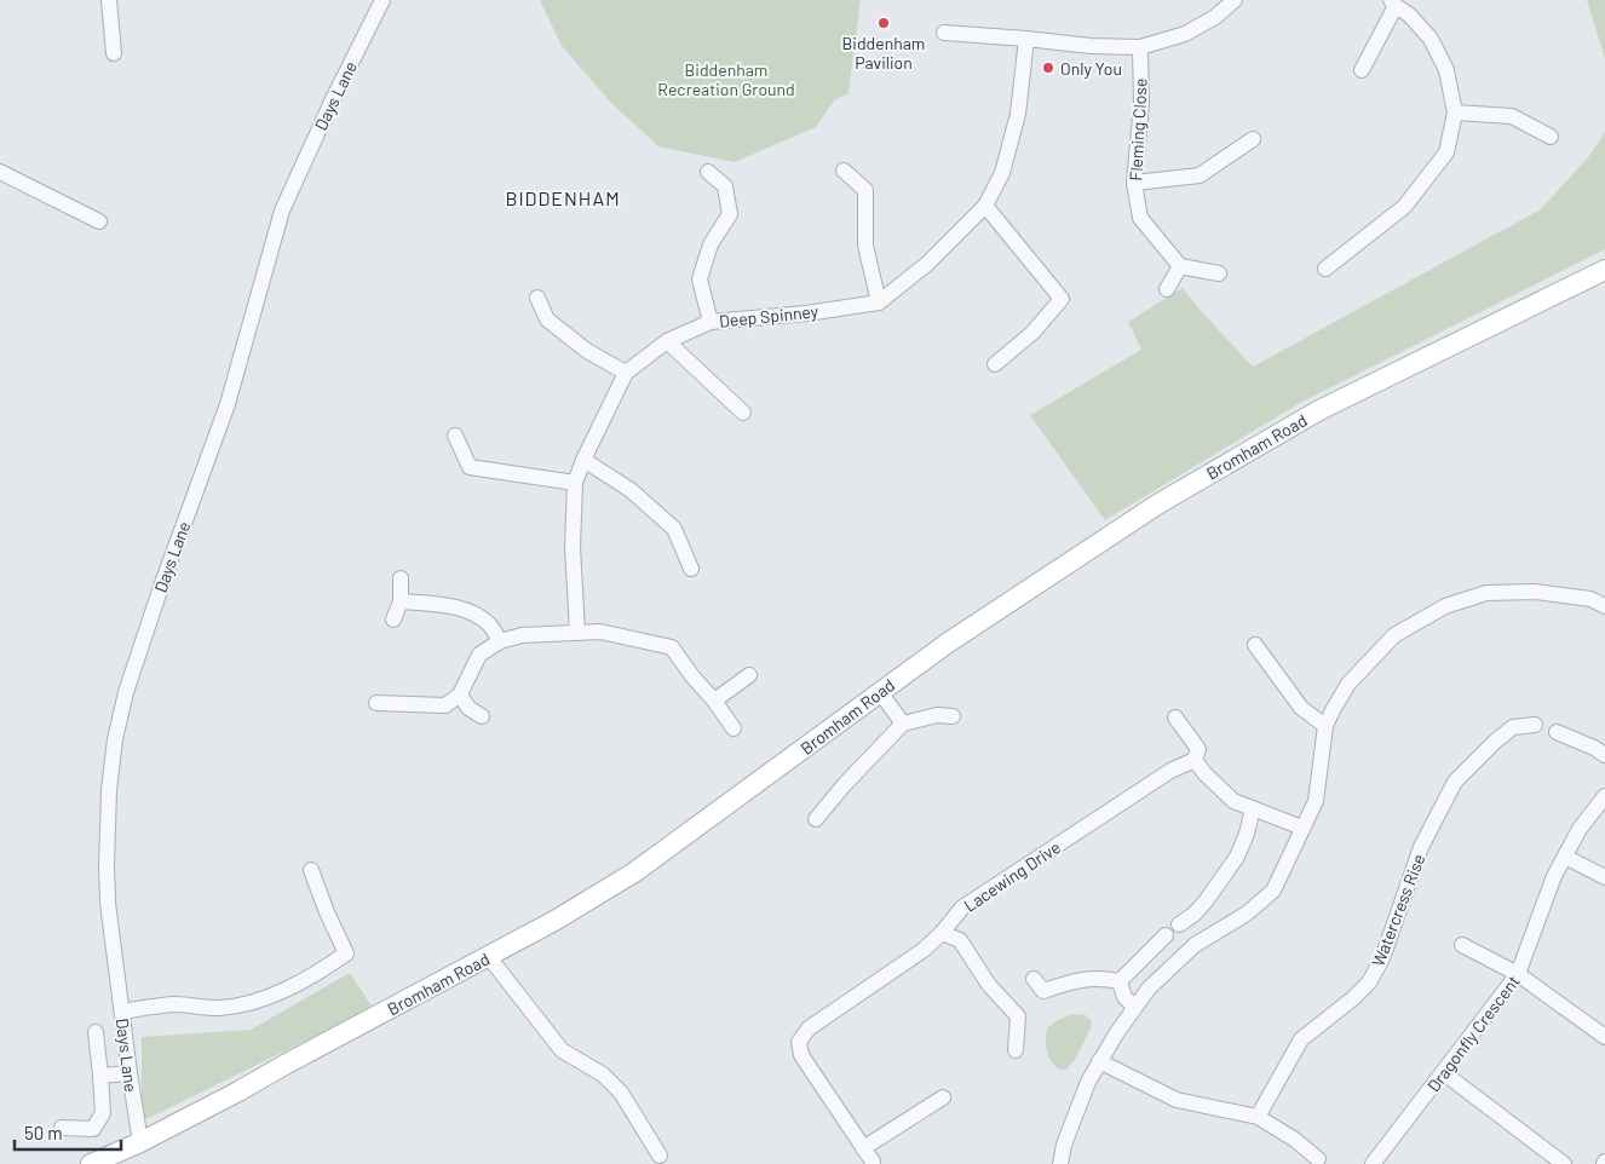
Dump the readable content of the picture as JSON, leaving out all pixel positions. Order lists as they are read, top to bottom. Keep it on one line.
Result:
{"streets":{"main road":["Bromham Road"],"street":["Days Lane","Fleming Close","Deep Spinney","Lacewing Drive","Watercress Rise","Dragonfly Crescent"]},"crossings":[["Days Lane","Bromham Road"]],"districts":["BIDDENHAM"],"parks":["Biddenham Recreation Ground"],"places":["Biddenham Pavilion","Only You"],"scale_bar":"50 m"}
